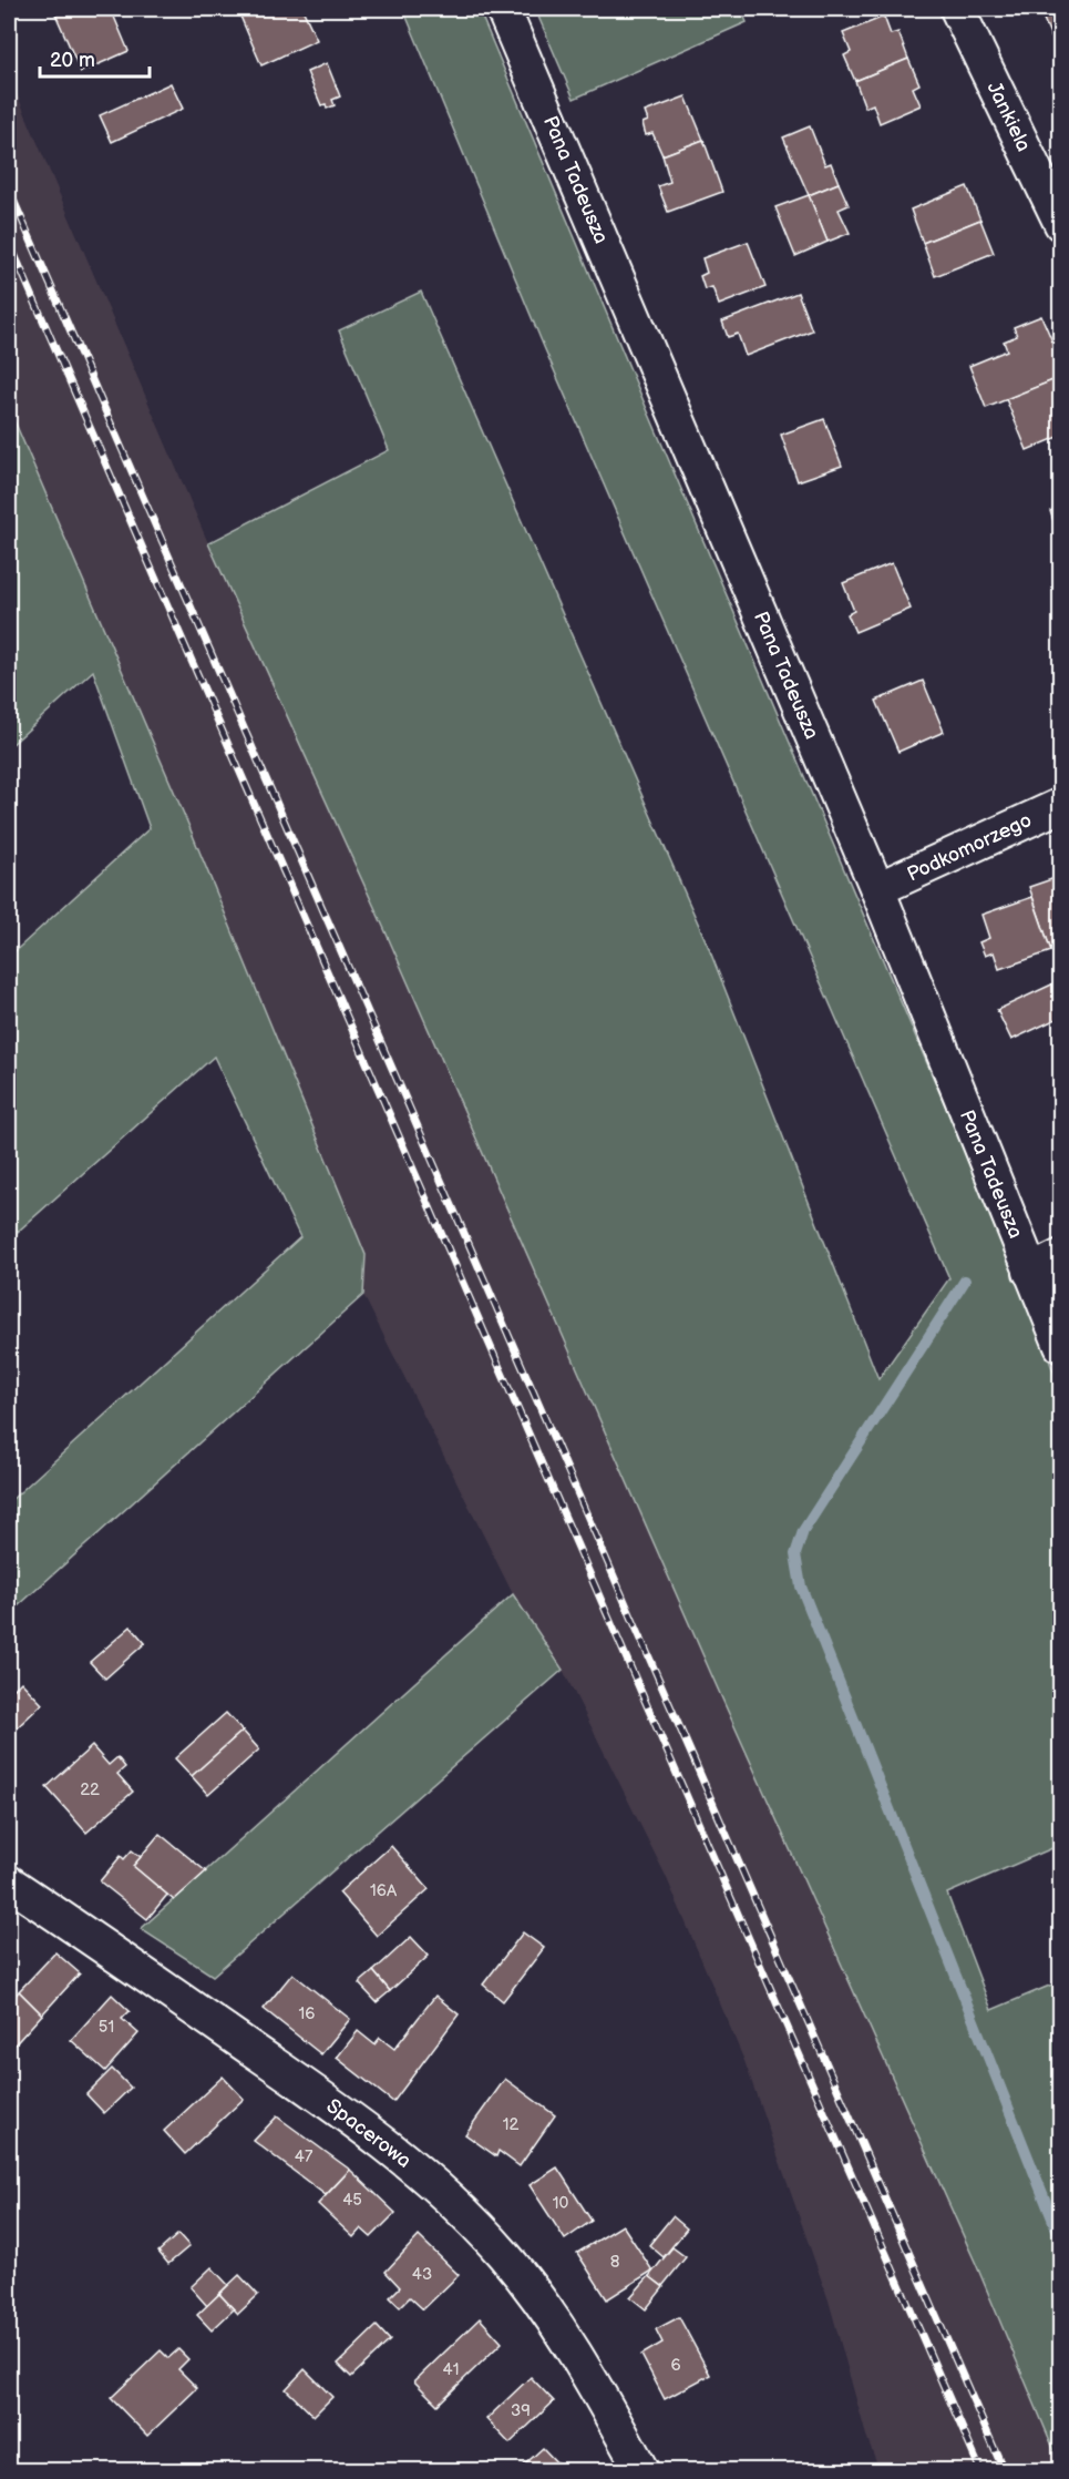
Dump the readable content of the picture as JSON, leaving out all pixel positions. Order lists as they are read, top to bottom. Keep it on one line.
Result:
{"streets":{"street":["Jankiela","Pana Tadeusza","Podkomorzego","Spacerowa"]},"crossings":[["Pana Tadeusza","Podkomorzego"]],"house_numbers":["22","16A","16","51","12","47","45","10","8","43","6","41","39"],"scale_bar":"20 m"}
